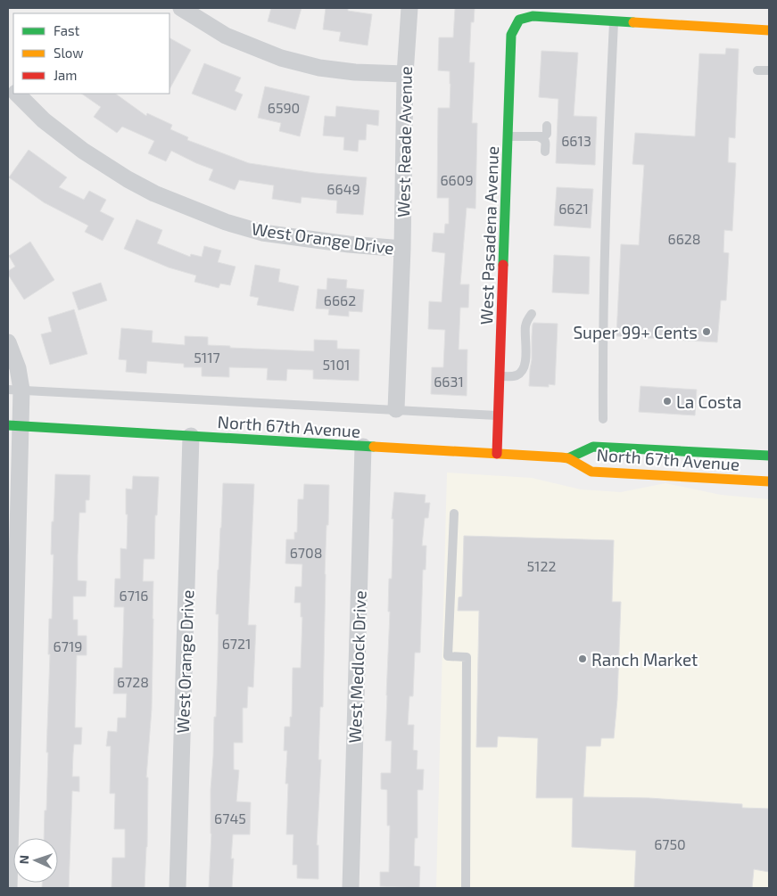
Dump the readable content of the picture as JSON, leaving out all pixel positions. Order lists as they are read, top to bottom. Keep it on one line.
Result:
{"streets":{"main road":["West Pasadena Avenue","North 67th Avenue"],"street":["West Reade Avenue","West Orange Drive","West Medlock Drive"]},"crossings":[["West Reade Avenue","West Orange Drive"],["West Pasadena Avenue","North 67th Avenue"],["West Orange Drive","North 67th Avenue"],["North 67th Avenue","West Medlock Drive"]],"places":["Super 99+ Cents","La Costa","Ranch Market"],"house_numbers":["6590","6613","6609","6649","6621","6628","6662","5117","5101","6631","6708","5122","6716","6721","6719","6728","6745","6750"],"legend":["Fast","Slow","Jam"],"north":"left"}
